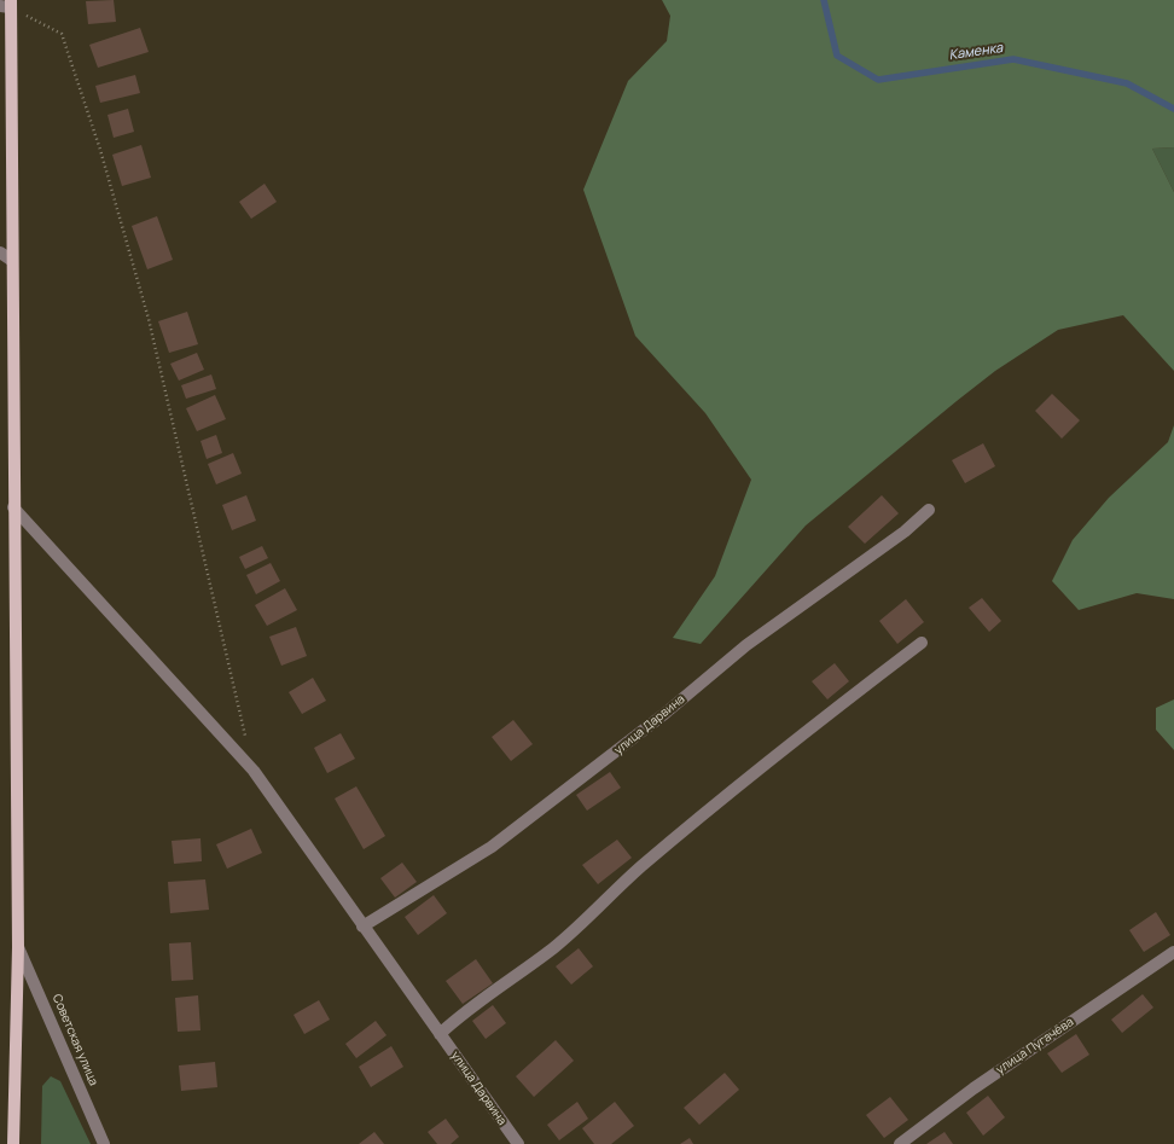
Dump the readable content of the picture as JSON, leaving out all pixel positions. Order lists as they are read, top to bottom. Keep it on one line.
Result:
{"streets":{"main road":["Советская улица"],"street":["улица Дарвина","улица Пугачёва"]},"crossings":[["улица Дарвина","Советская улица"]],"water":["Каменка"]}
